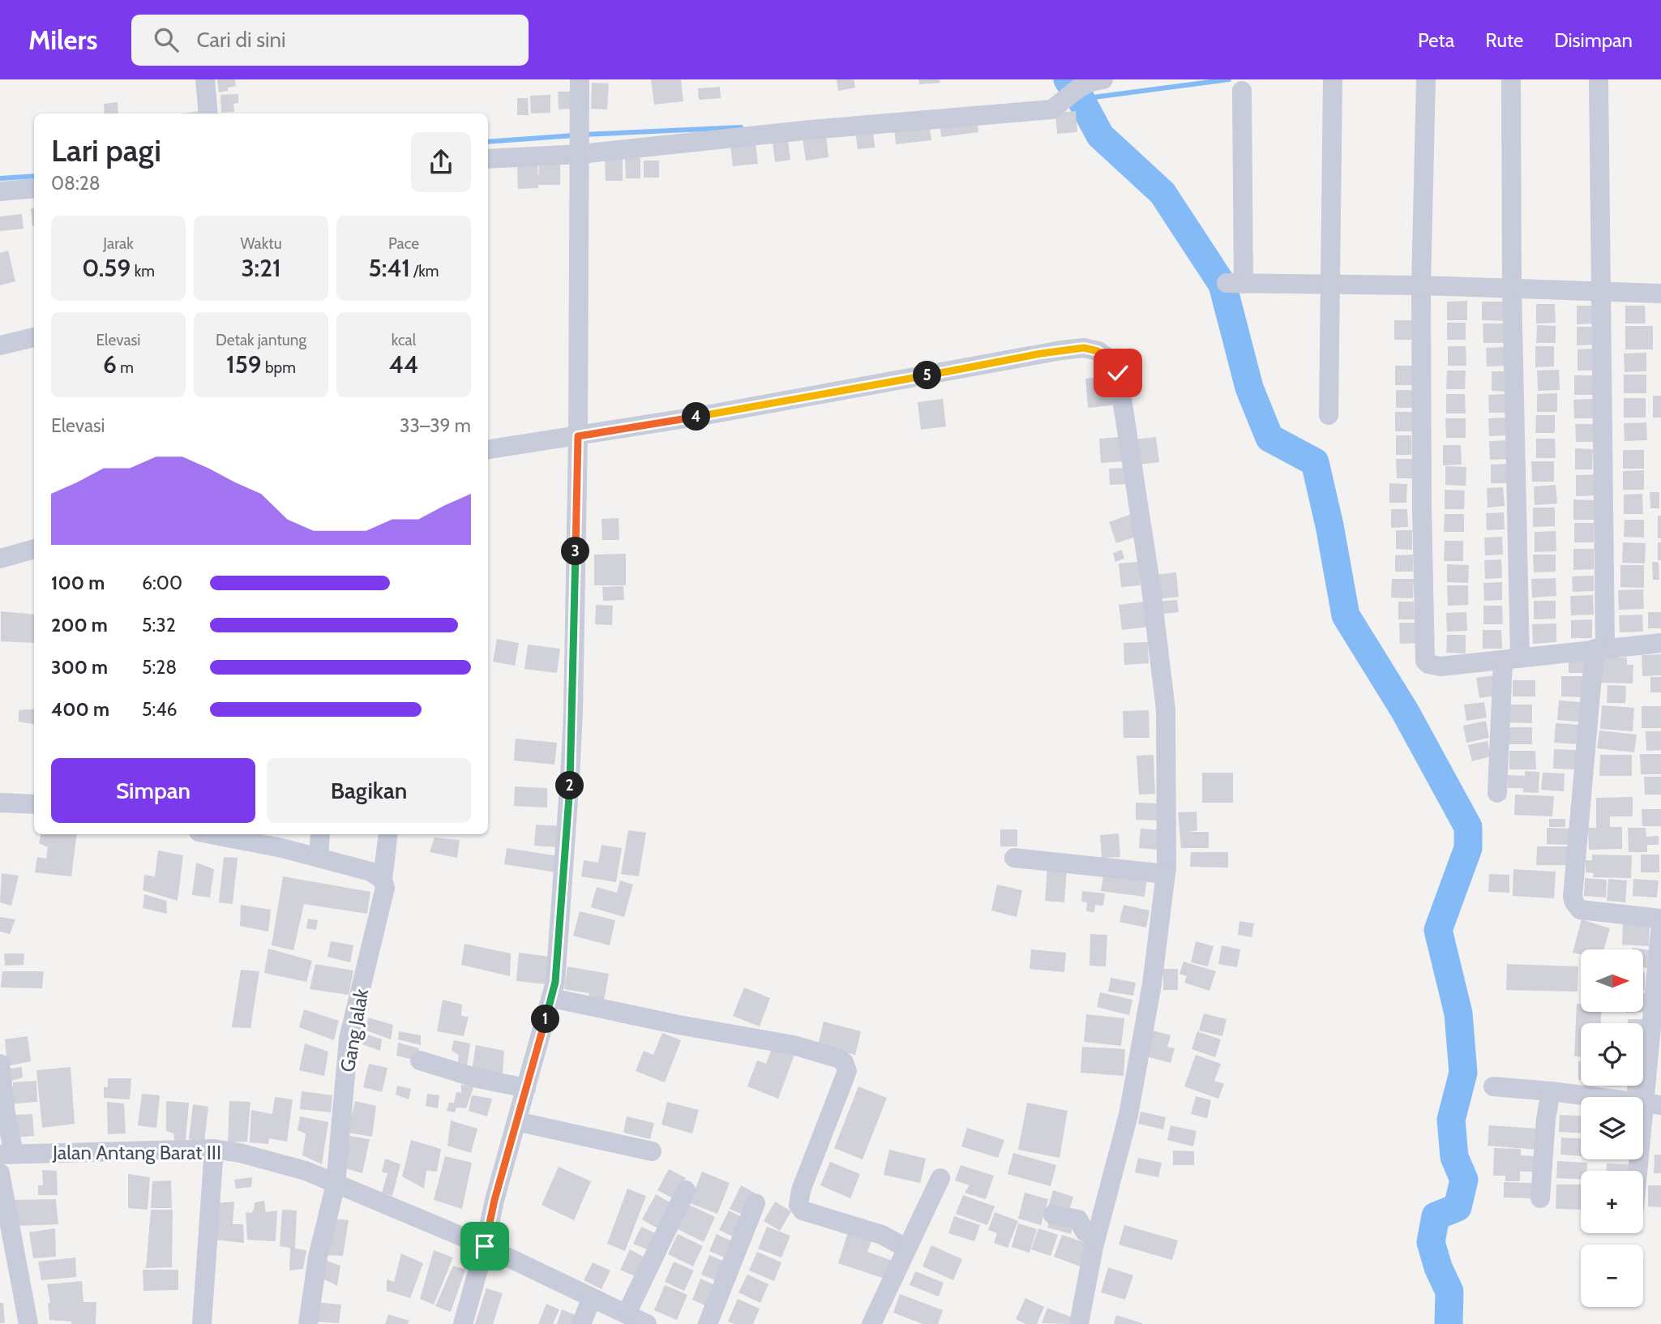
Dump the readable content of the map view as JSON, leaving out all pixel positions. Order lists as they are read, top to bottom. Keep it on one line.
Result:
{"streets":{"street":["Gang Jalak","Jalan Antang Barat III"]},"crossings":[["Gang Jalak","Jalan Antang Barat III"]],"north":"right","page":{"header":"Milers","search":"Cari di sini","nav":["Peta","Rute","Disimpan"],"heading":["Lari pagi","08:28"],"stats":[["Jarak","0.59 km"],["Waktu","3:21"],["Pace","5:41 /km"],["Elevasi","6 m"],["Detak jantung","159 bpm"],["kcal","44"]],"pins":["5","4","3","2","1"],"chart":["Elevasi","33–39 m"],"list":[{"name":"100 m","note":"6:00"},{"name":"200 m","note":"5:32"},{"name":"300 m","note":"5:28"},{"name":"400 m","note":"5:46"}],"buttons":["Simpan","Bagikan"],"map_buttons":["+","−"]}}
